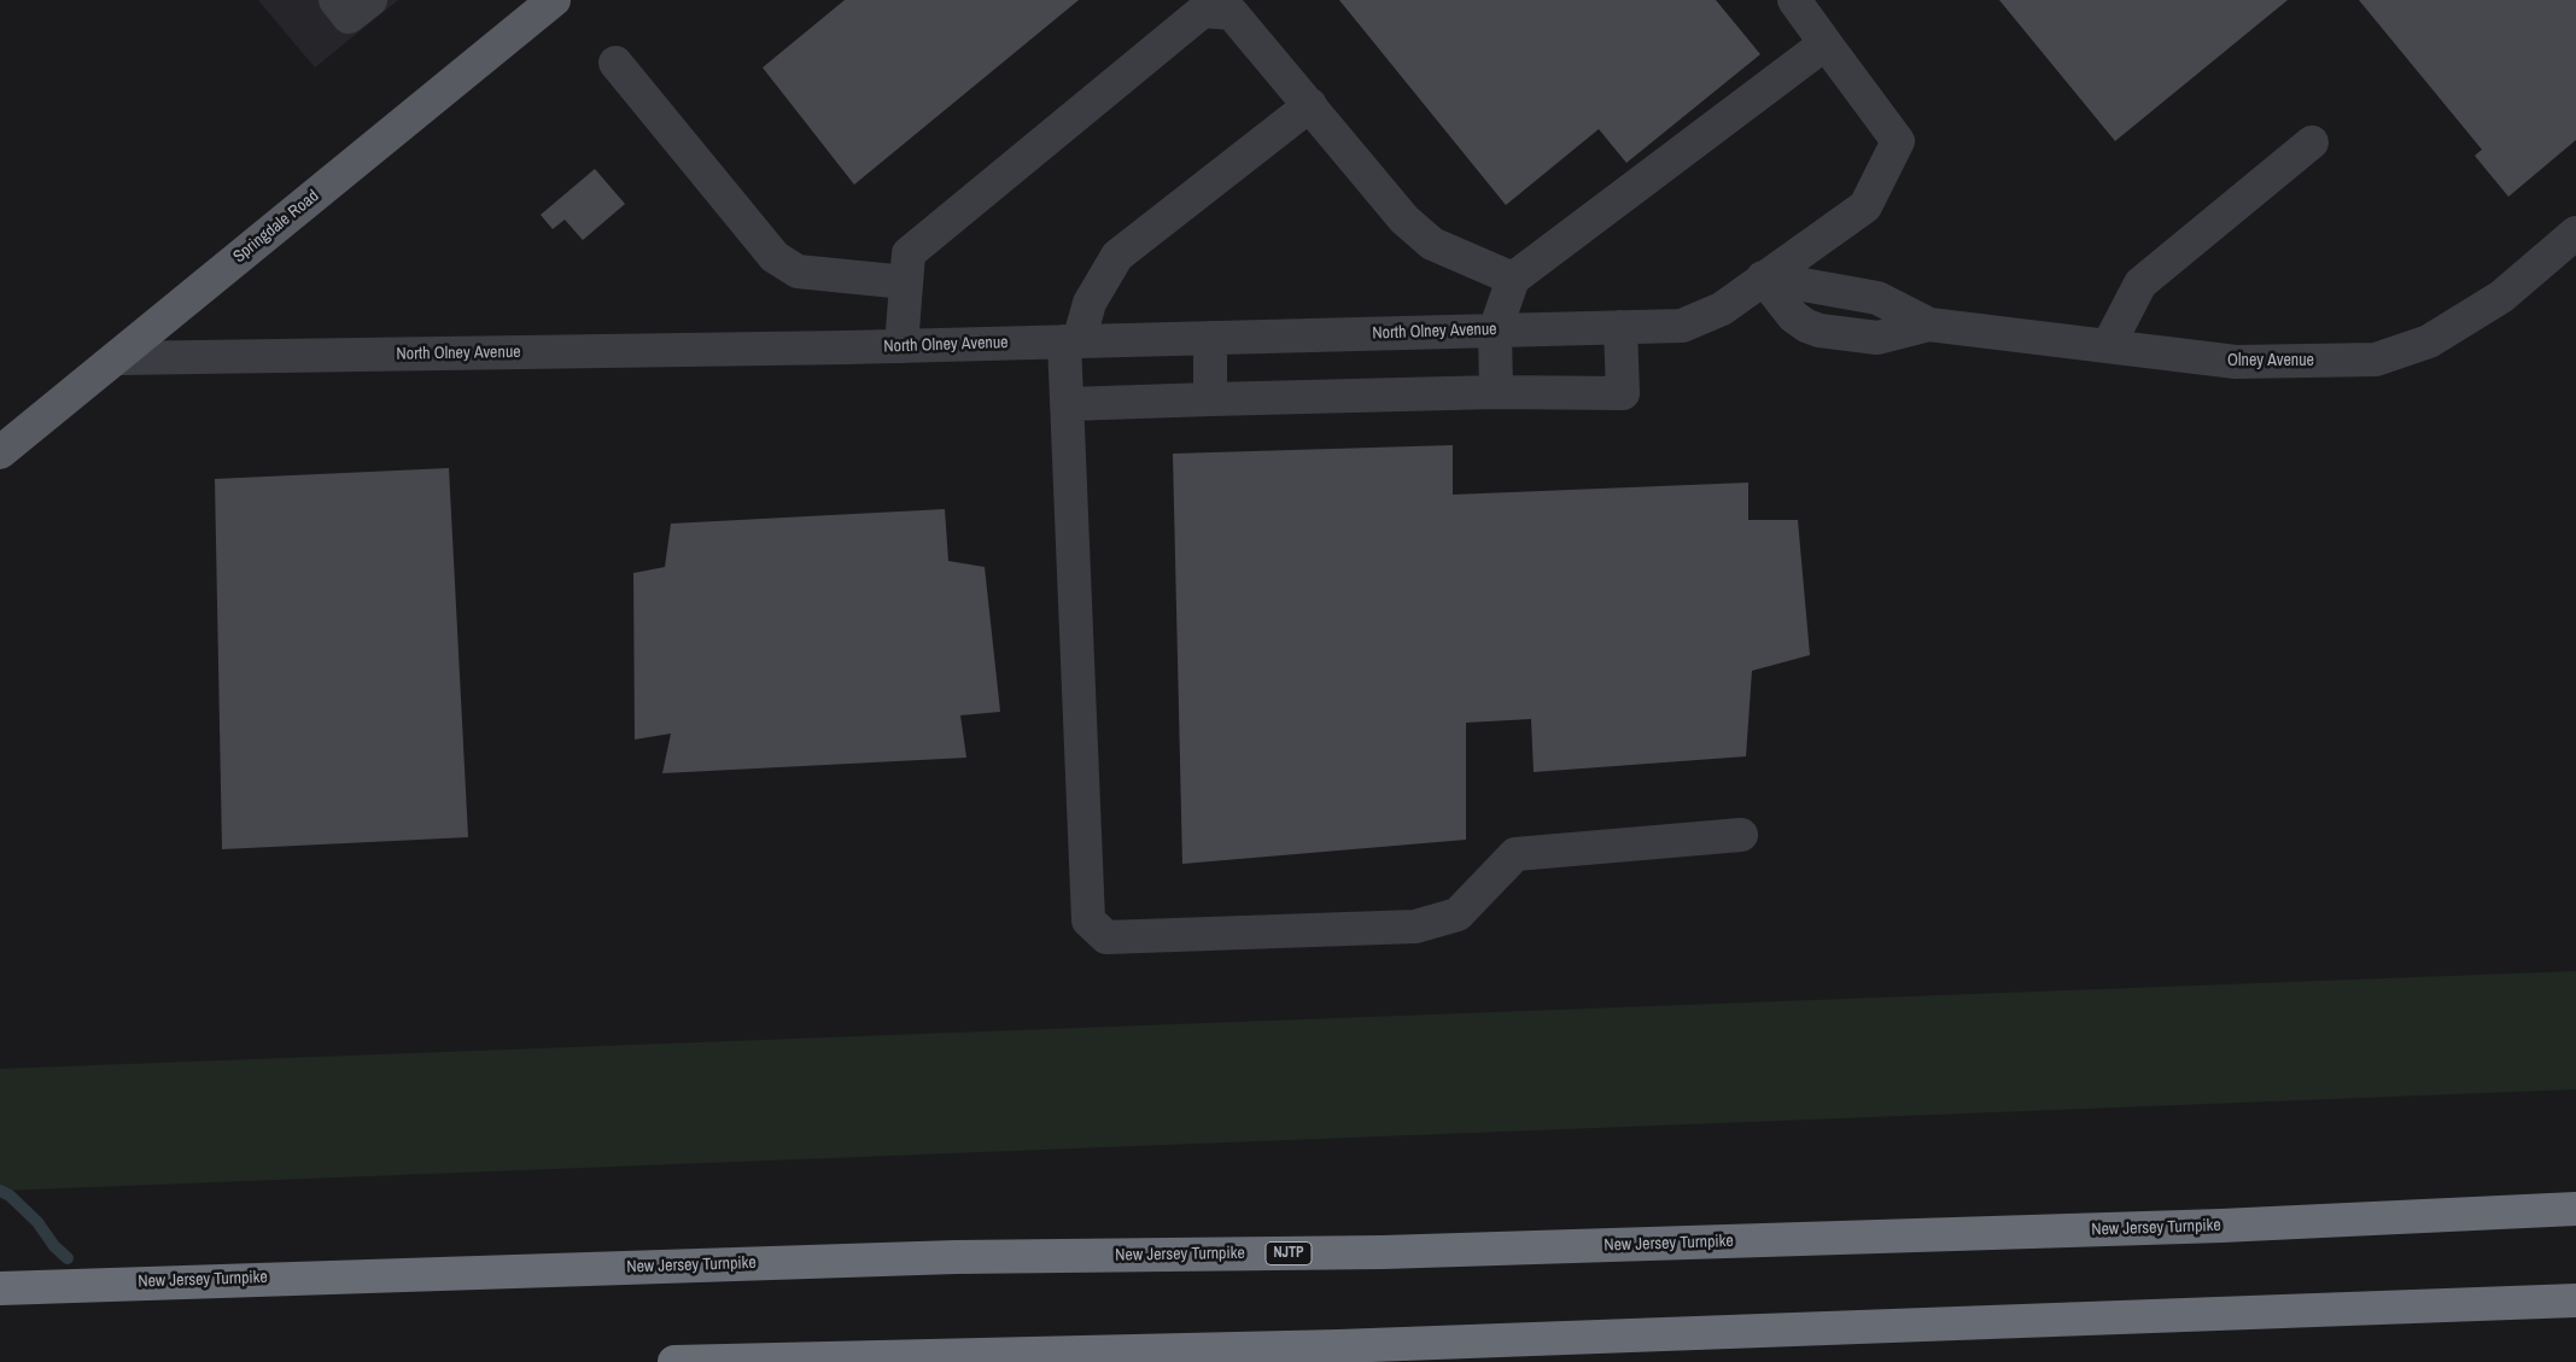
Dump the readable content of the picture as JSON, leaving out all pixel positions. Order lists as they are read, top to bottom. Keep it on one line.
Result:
{"streets":{"highway":["New Jersey Turnpike","NJTP"],"main road":["Springdale Road"],"street":["North Olney Avenue","Olney Avenue"]},"crossings":[["Springdale Road","North Olney Avenue"],["North Olney Avenue","Olney Avenue"]]}
